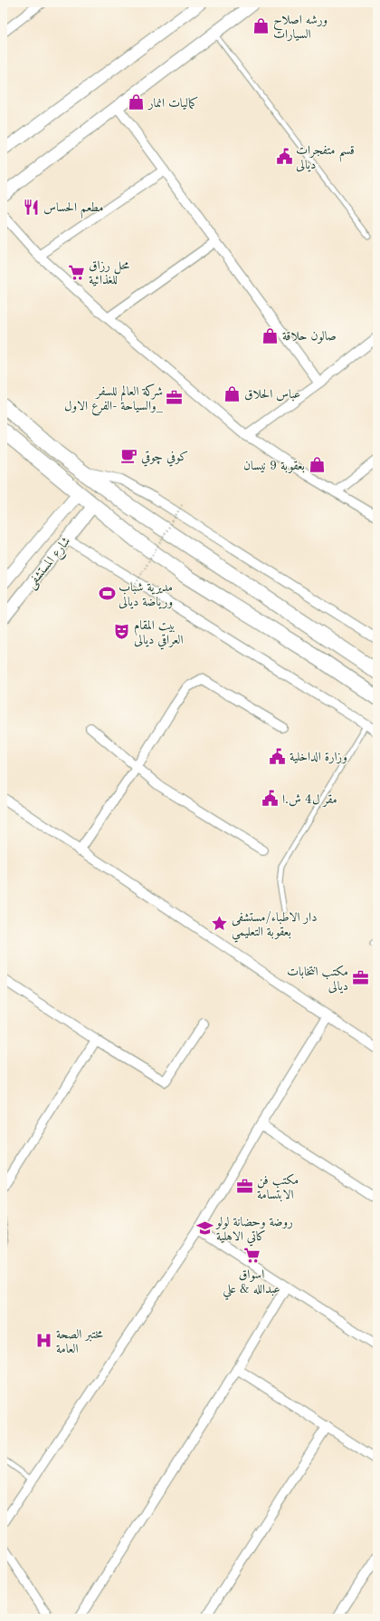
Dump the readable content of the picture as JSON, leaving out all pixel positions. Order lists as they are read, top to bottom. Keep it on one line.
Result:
{"streets":{"street":["شارع المستشفى"]},"places":{"shop":["ورشه اصلاح السيارات","كماليات انمار","صالون حلاقة","عباس الحلاق","بعقوبة 9 نيسان"],"public building":["قسم متفجرات ديالى","وزارة الداخلية","مقر ل4 ش.ا"],"restaurant":["مطعم الحساس"],"supermarket":["محل رزاق للغذائية","اسواق عبدالله & علي"],"office":["شركة العالم للسفر والسياحة -الفرع الاول_","مكتب انتخابات ديالى","مكتب فن الابتسامة"],"cafe":["كوفي چوقي"],"sports":["مديرية شباب ورياضة ديالى"],"theatre":["بيت المقام العراقي ديالى"],"place":["دار الاطباء/مستشفى بعقوبة التعليمي"],"school or university":["روضة وحضانة لولو كاتي الاهلية"],"hospital":["مختبر الصحة العامة"]}}
